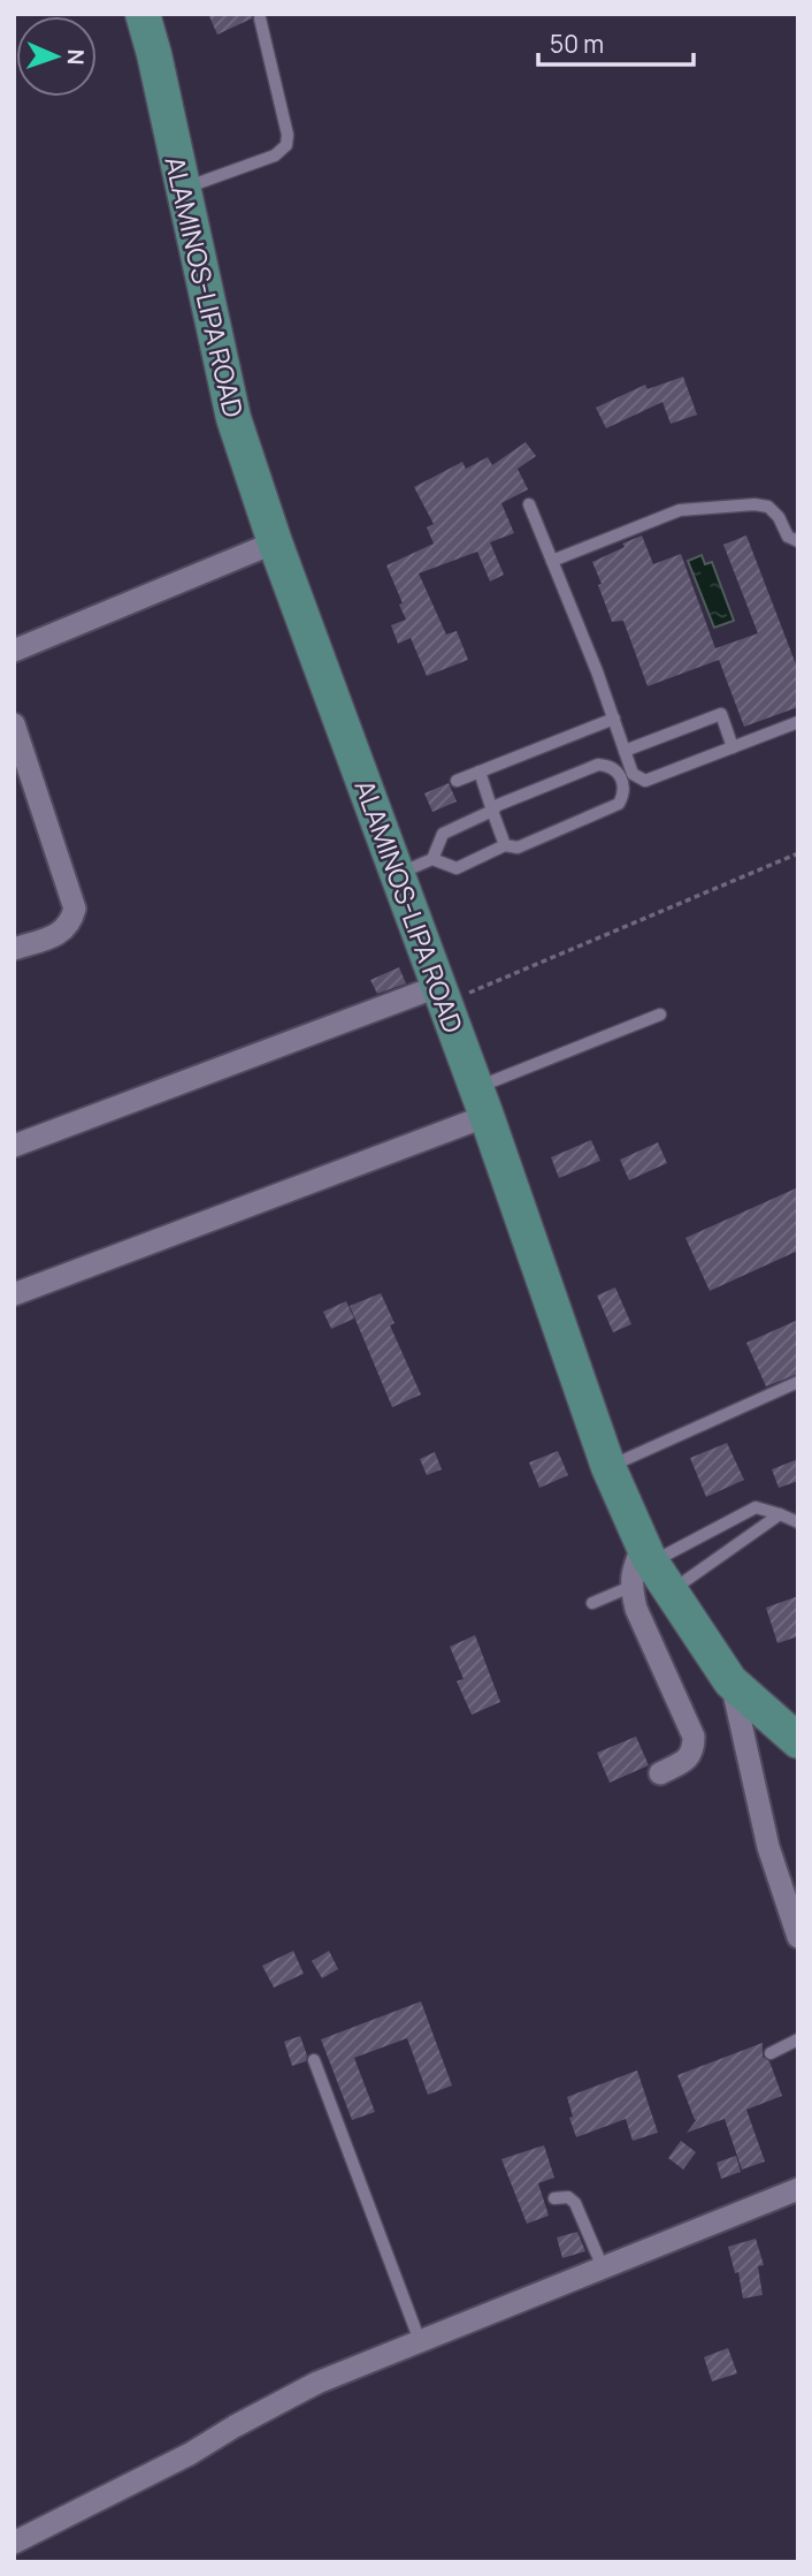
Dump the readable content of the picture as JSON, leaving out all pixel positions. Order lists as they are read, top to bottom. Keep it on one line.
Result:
{"streets":{"main road":["ALAMINOS-LIPA ROAD"]},"scale_bar":"50 m","north":"right"}
